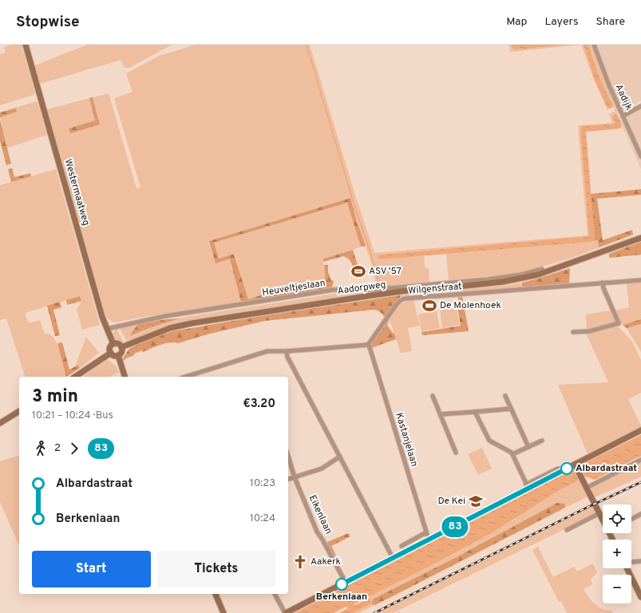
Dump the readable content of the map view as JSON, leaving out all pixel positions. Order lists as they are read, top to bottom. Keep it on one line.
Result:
{"streets":{"street":["Aadijk","Westermaatweg","Heuveltjeslaan","Aadorpweg","Wilgenstraat","Kastanjelaan","Eikenlaan"]},"crossings":[["Westermaatweg","Heuveltjeslaan"],["Westermaatweg","Aadorpweg"],["Wilgenstraat","Kastanjelaan"]],"places":{"sports":["ASV '57","De Molenhoek"],"other":["Albardastraat","Berkenlaan"],"school or university":["De Kei"],"church":["Aakerk"]},"lines":["bus line 83"],"page":{"header":"Stopwise","nav":["Map","Layers","Share"],"on_map":"83","heading":["3 min","10:21 – 10:24 · Bus","€3.20"],"legs":["2","83"],"list":[{"name":"Albardastraat","value":"10:23"},{"name":"Berkenlaan","value":"10:24"}],"map_buttons":["+","−"],"buttons":["Start","Tickets"]}}
